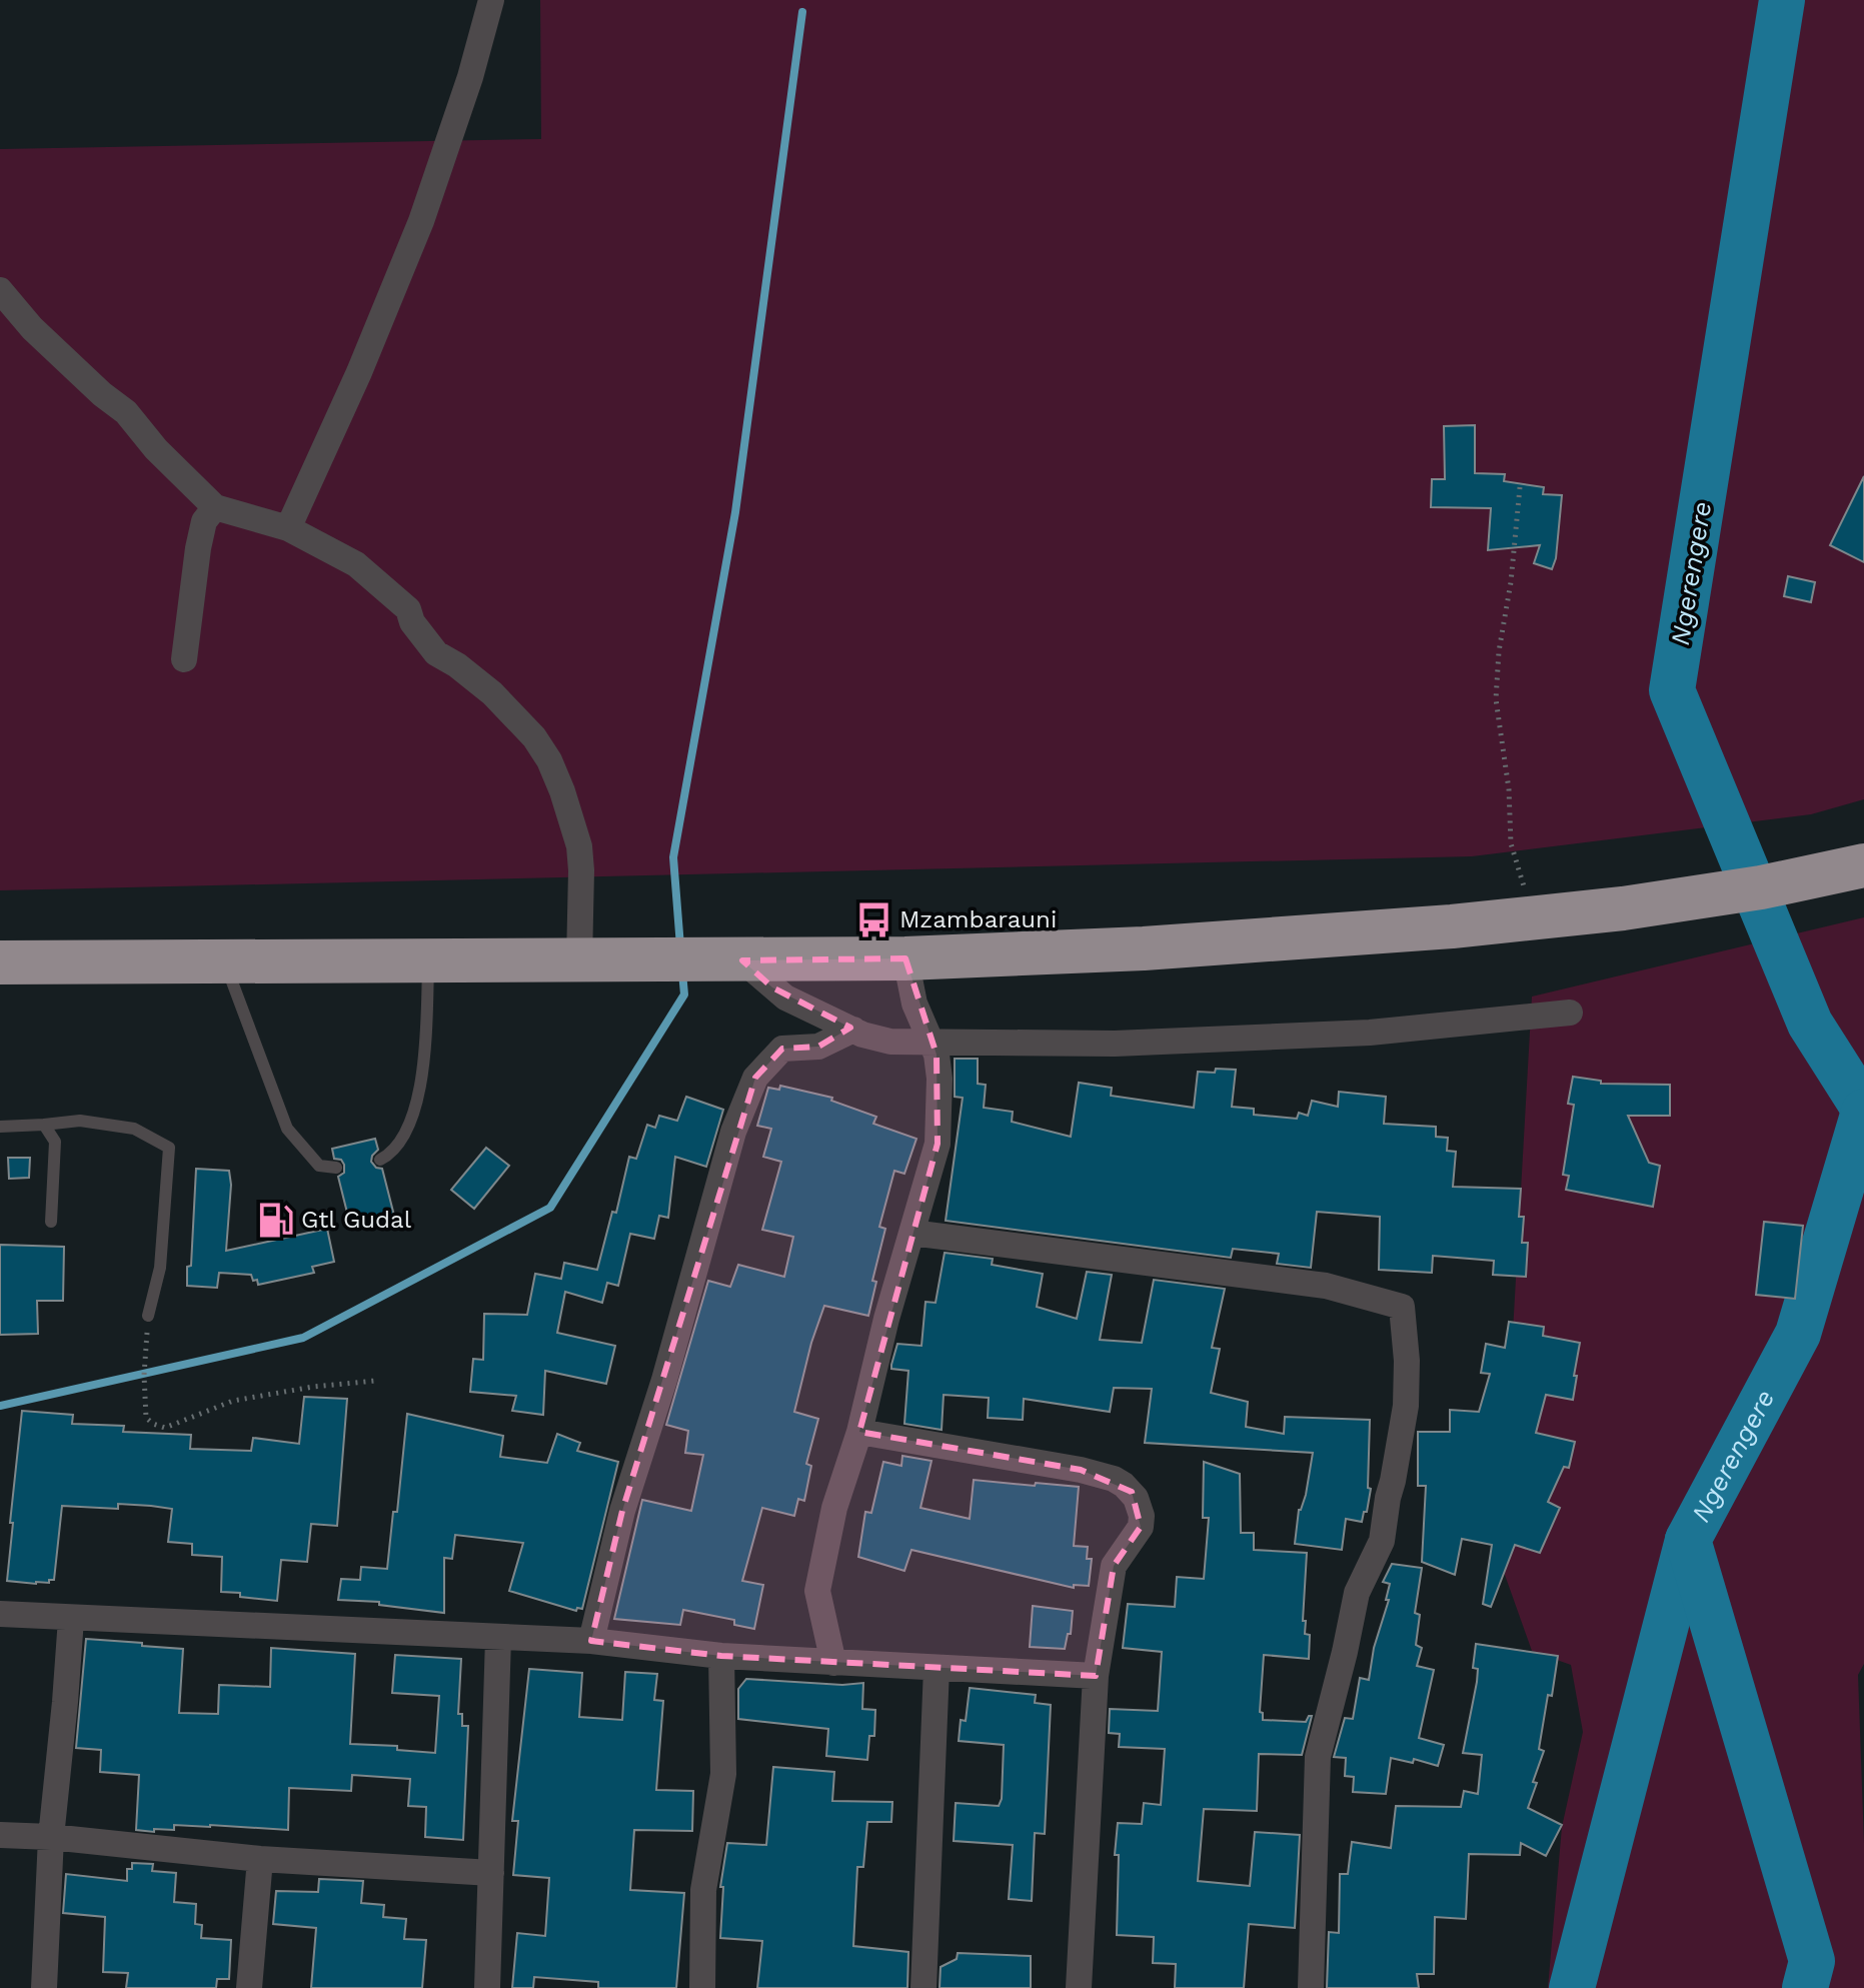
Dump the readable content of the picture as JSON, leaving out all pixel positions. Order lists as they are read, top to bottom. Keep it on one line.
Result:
{"water":["Ngerengere"],"places":{"bus stop":["Mzambarauni"],"fuel station":["Gtl Gudal"]}}
